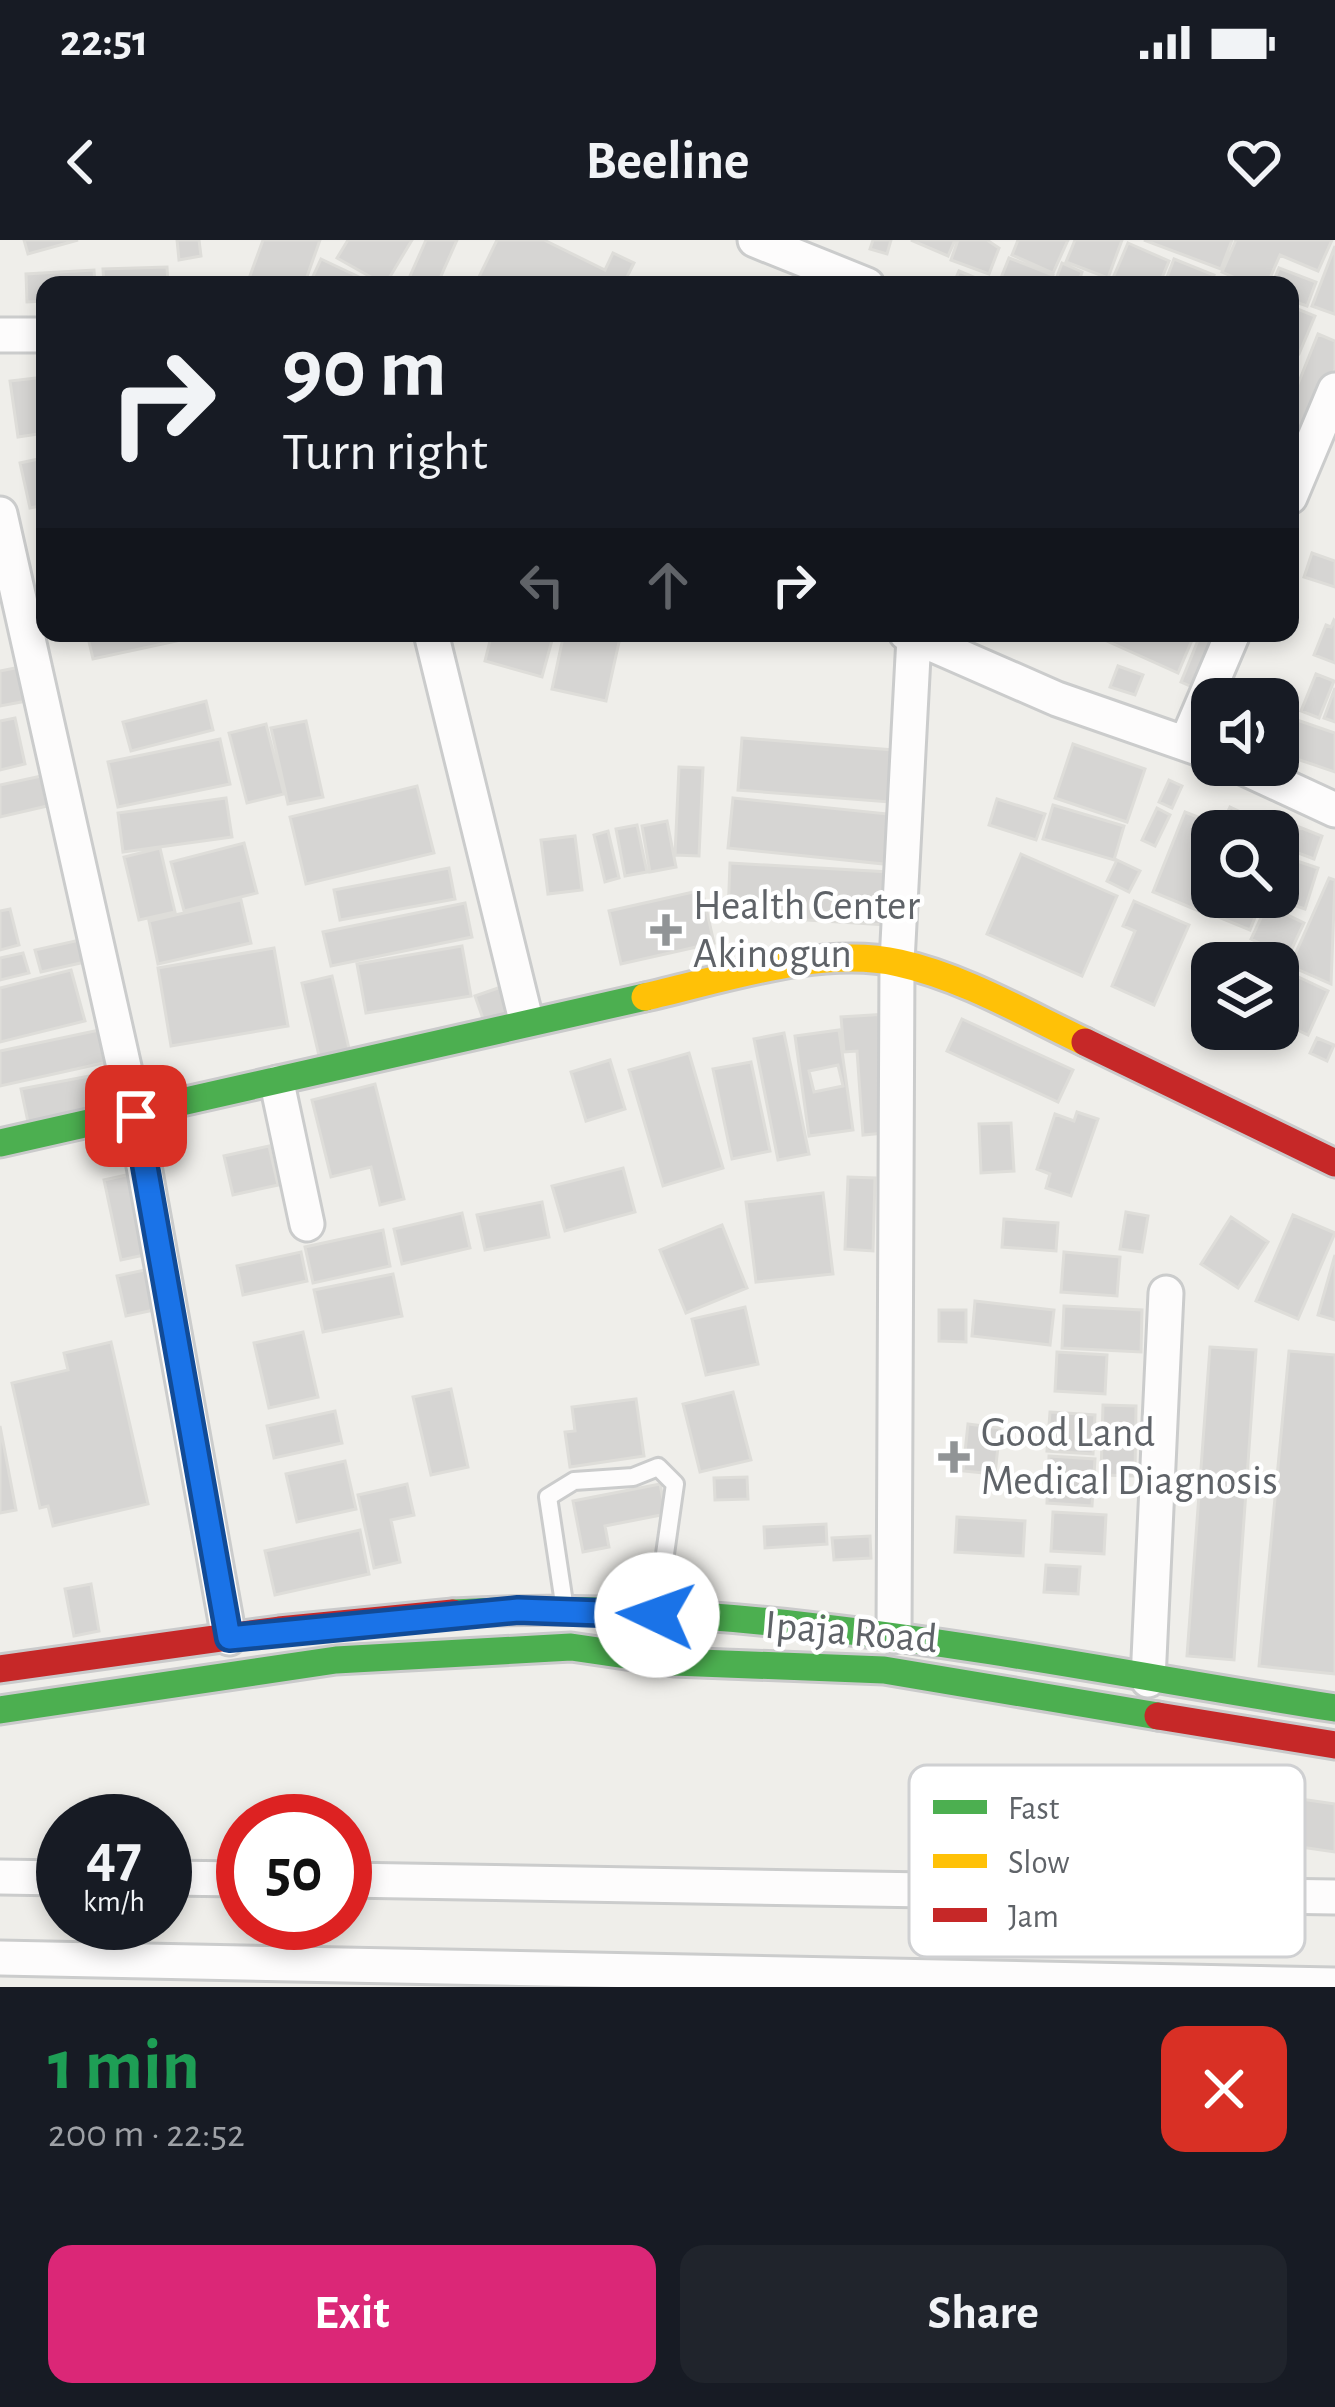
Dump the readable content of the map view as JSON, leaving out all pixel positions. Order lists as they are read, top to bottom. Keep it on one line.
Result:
{"streets":{"main road":["Ipaja Road"]},"places":{"health":["Health Center Akinogun","Good Land Medical Diagnosis"]},"legend":["Fast","Slow","Jam"],"page":{"status":"22:51","header":"Beeline","turn":["90 m","Turn right"],"speed":"47 km/h","limit":"50","heading":["1 min","200 m · 22:52"],"buttons":["Exit","Share"]}}
